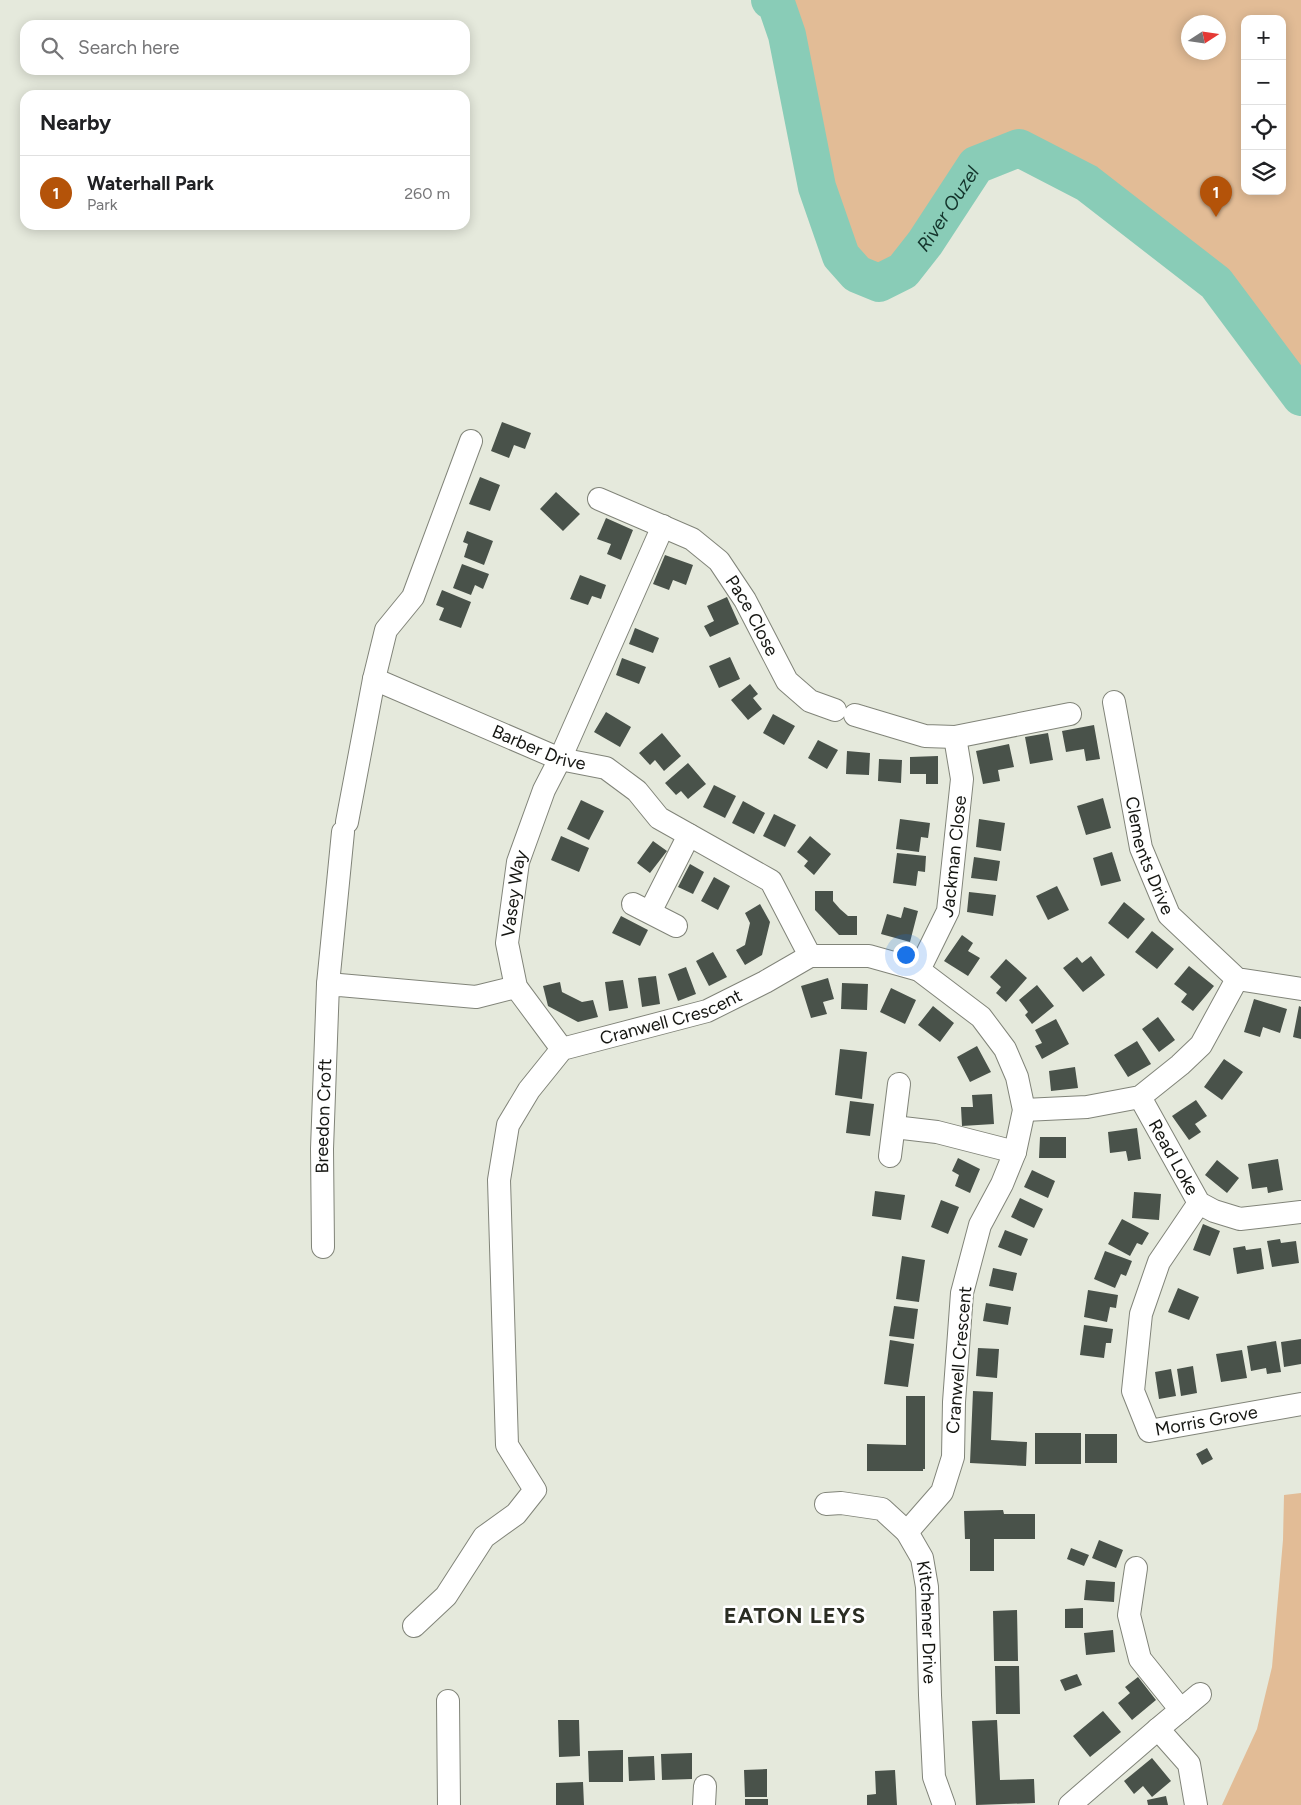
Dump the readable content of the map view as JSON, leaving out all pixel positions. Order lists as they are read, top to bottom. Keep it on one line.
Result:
{"streets":{"street":["Pace Close","Barber Drive","Clements Drive","Jackman Close","Vasey Way","Cranwell Crescent","Breedon Croft","Read Loke","Morris Grove","Kitchener Drive"]},"crossings":[["Pace Close","Jackman Close"],["Barber Drive","Vasey Way"],["Barber Drive","Cranwell Crescent"],["Barber Drive","Breedon Croft"],["Jackman Close","Cranwell Crescent"],["Vasey Way","Cranwell Crescent"],["Cranwell Crescent","Kitchener Drive"],["Read Loke","Morris Grove"]],"districts":["EATON LEYS"],"water":["River Ouzel"],"north":"right","page":{"map_buttons":["+","−"],"search":"Search here","heading":"Nearby","list":[{"mark":"1","name":"Waterhall Park","note":"Park","value":"260 m"}],"pins":"1"}}
